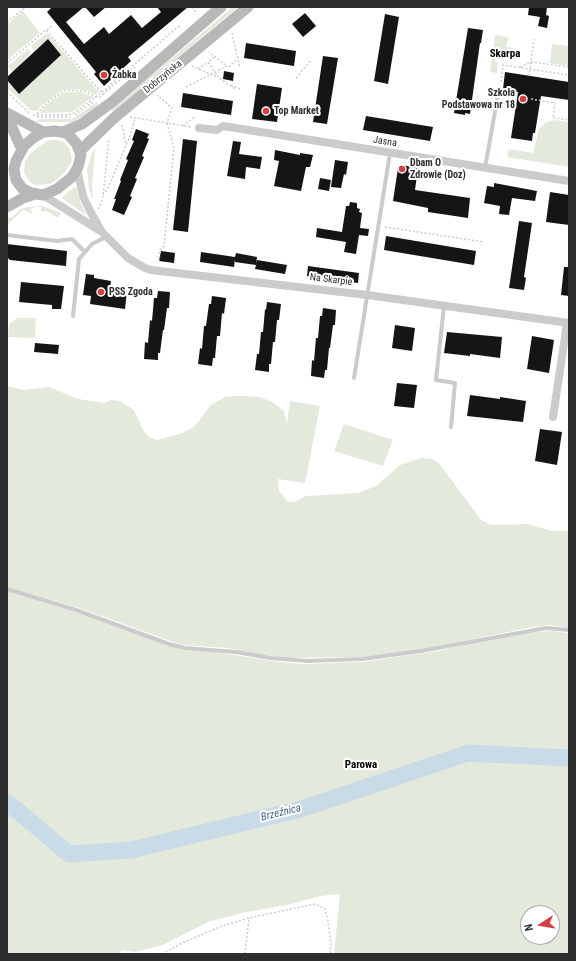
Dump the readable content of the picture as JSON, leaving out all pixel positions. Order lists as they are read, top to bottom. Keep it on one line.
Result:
{"streets":{"main road":["Dobrzyńska"],"street":["Jasna","Na Skarpie"]},"districts":["Skarpa","Parowa"],"water":["Brzeźnica"],"places":["Żabka","Szkoła Podstawowa nr 18","Top Market","Dbam O Zdrowie (Doz)","PSS Zgoda"],"north":"left"}
